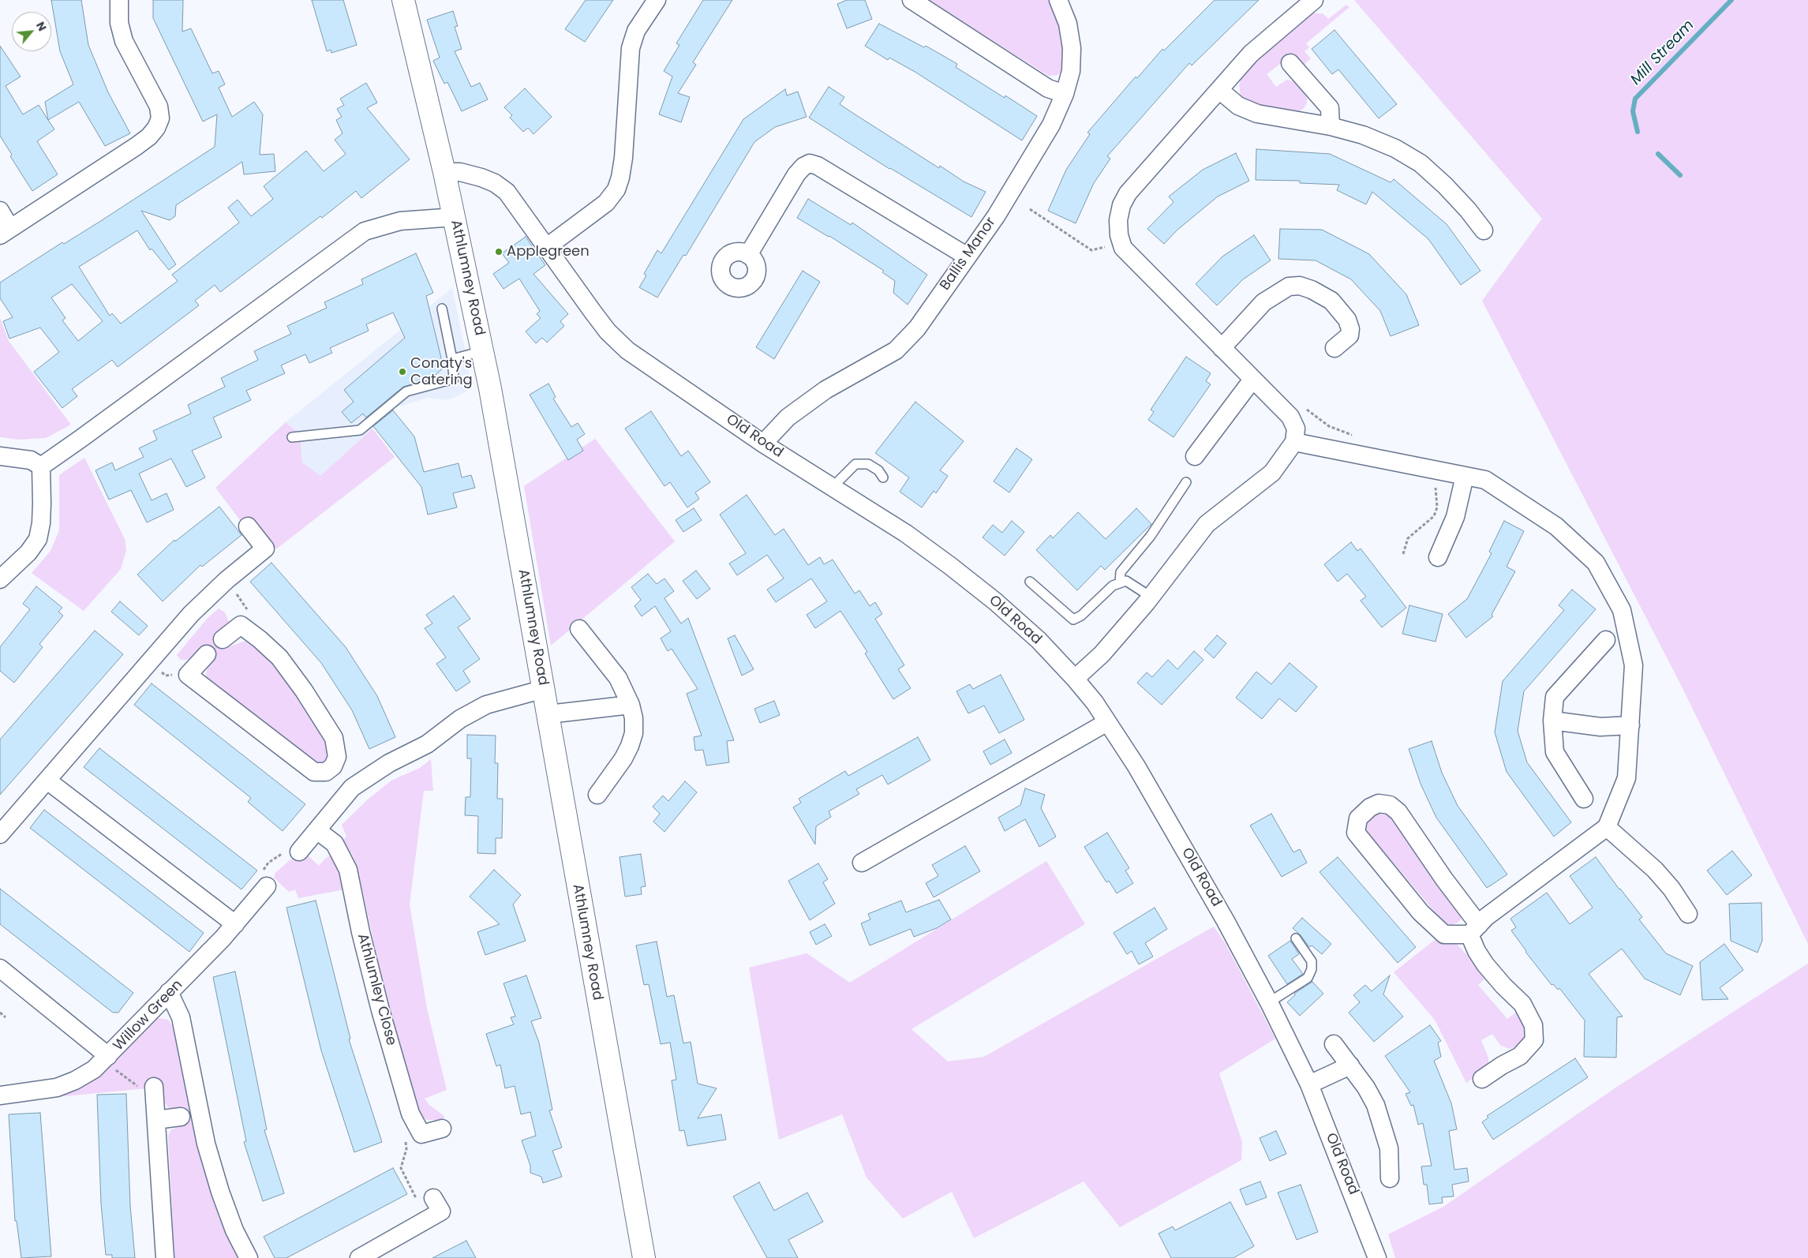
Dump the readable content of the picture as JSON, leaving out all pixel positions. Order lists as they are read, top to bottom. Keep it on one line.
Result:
{"streets":{"main road":["Athlumney Road"],"street":["Ballis Manor","Old Road","Athlumley Close","Willow Green"]},"crossings":[["Ballis Manor","Old Road"],["Athlumney Road","Old Road"]],"water":["Mill Stream"],"places":["Applegreen","Conaty's Catering"],"north":"top right"}
